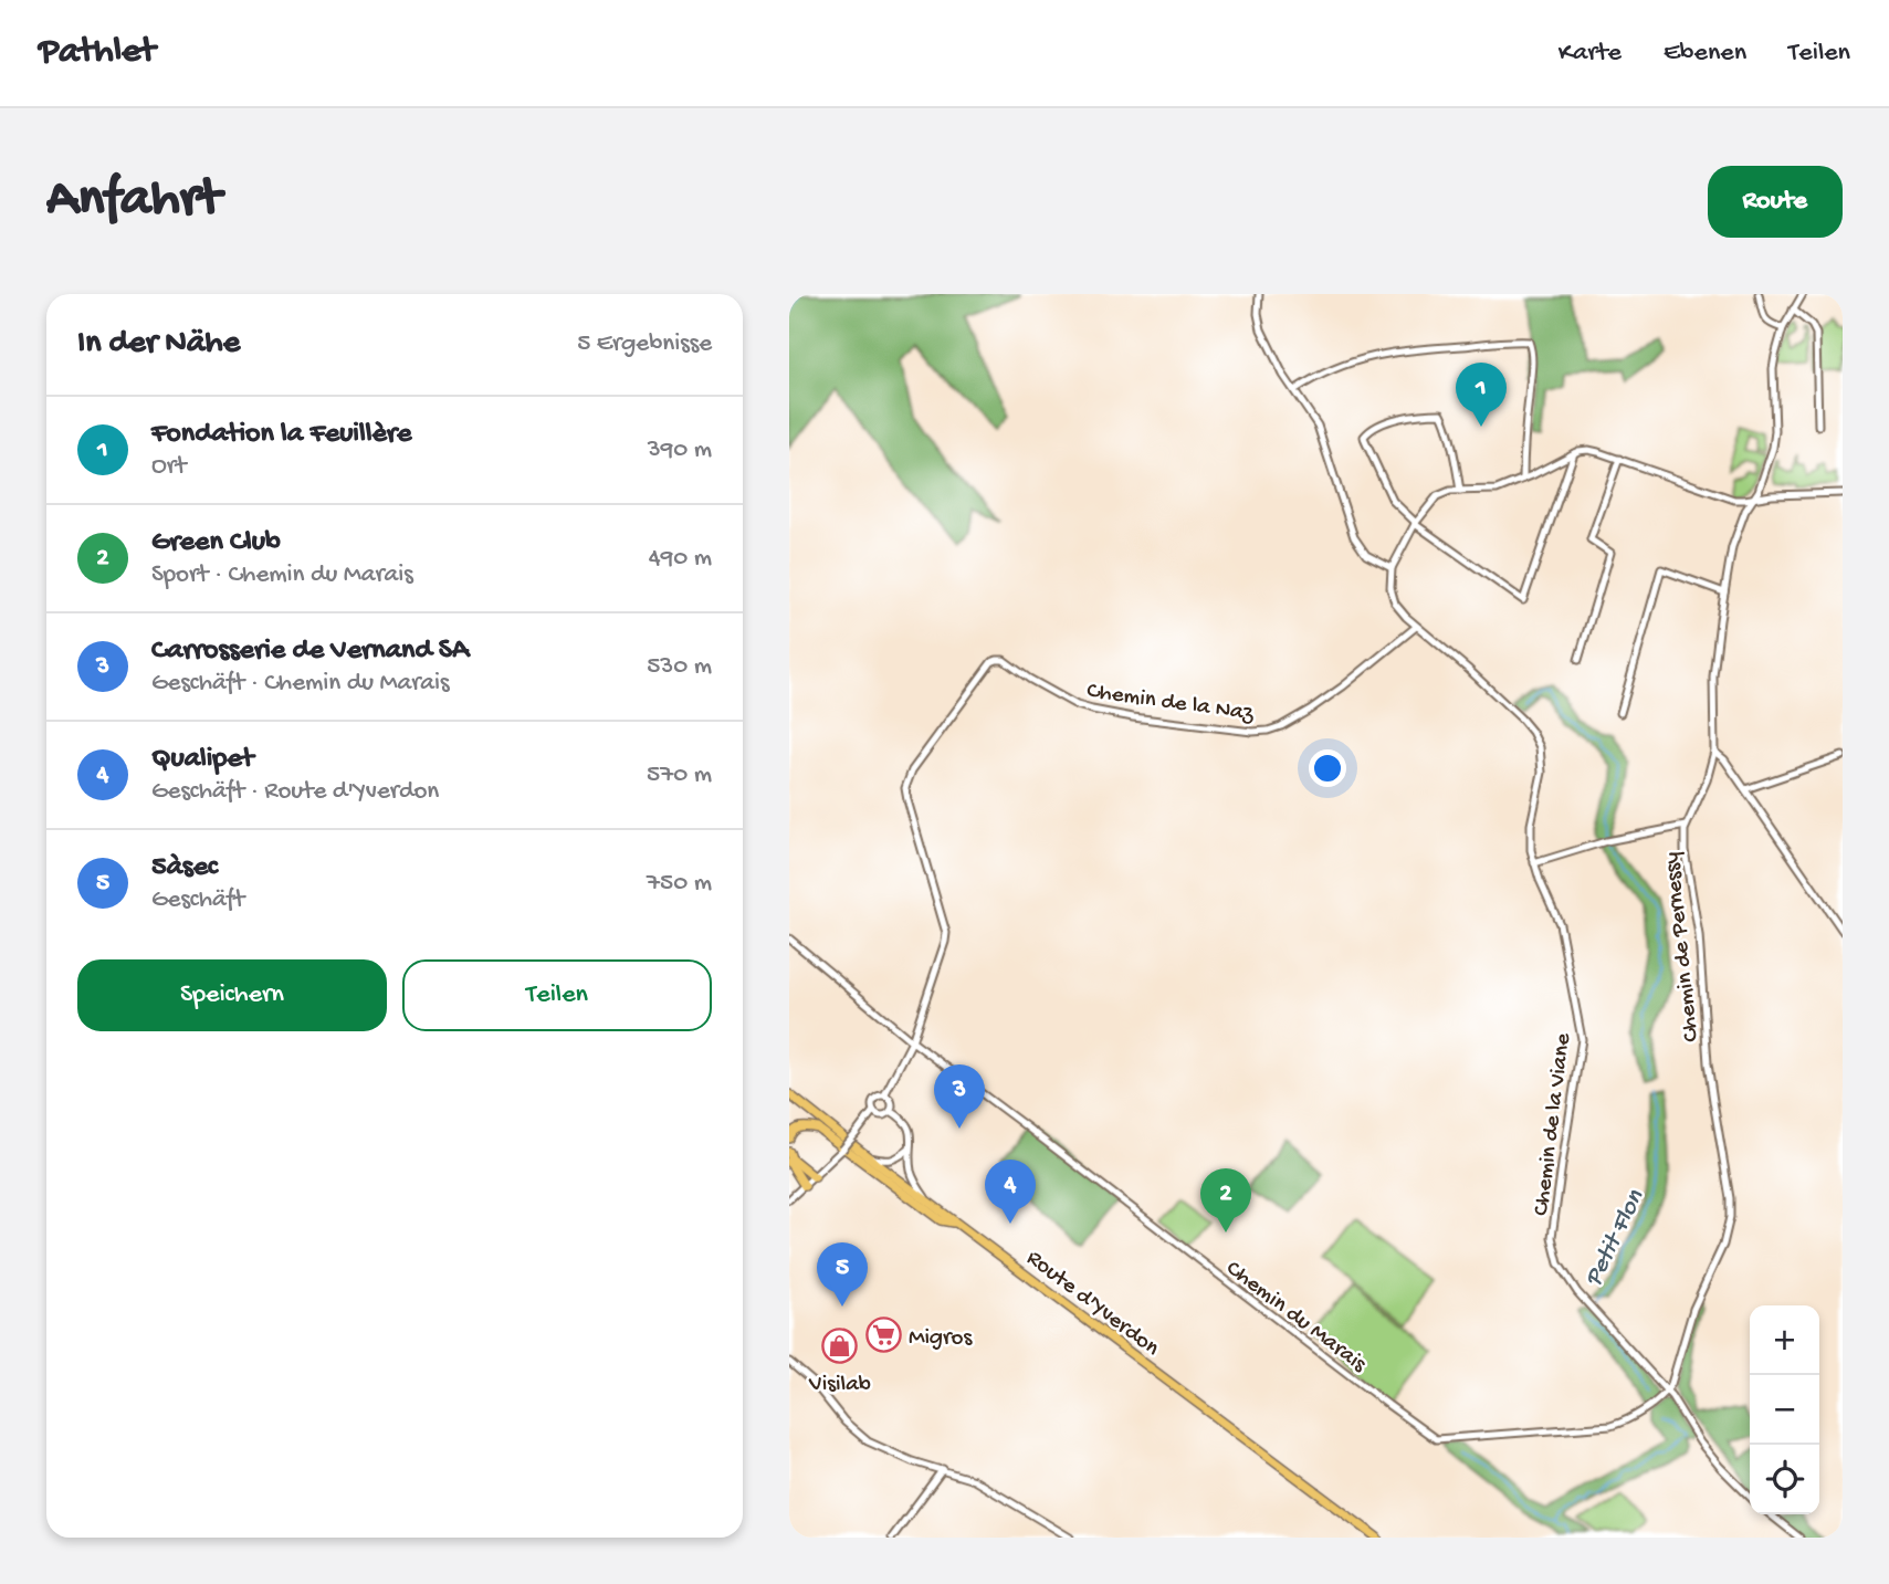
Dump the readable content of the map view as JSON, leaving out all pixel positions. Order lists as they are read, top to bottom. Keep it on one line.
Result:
{"streets":{"main road":["Route d'Yverdon"],"street":["Chemin de la Naz","Chemin de Pernessy","Chemin de la Viane","Chemin du Marais"]},"crossings":[["Chemin de la Naz","Chemin de la Viane"],["Chemin de la Naz","Chemin du Marais"],["Chemin de Pernessy","Chemin de la Viane"],["Chemin de Pernessy","Chemin du Marais"],["Chemin de la Viane","Chemin du Marais"]],"water":["Petit Flon"],"places":{"supermarket":["Migros"],"shop":["Visilab"]},"page":{"header":"Pathlet","nav":["Karte","Ebenen","Teilen"],"buttons":["Route",["Speichern","Teilen"]],"title":"Anfahrt","heading":["In der Nähe","5 Ergebnisse"],"pins":["1","3","4","2","5"],"list":[{"mark":"1","name":"Fondation la Feuillère","note":"Ort","value":"390 m"},{"mark":"2","name":"Green Club","note":"Sport · Chemin du Marais","value":"490 m"},{"mark":"3","name":"Carrosserie de Vernand SA","note":"Geschäft · Chemin du Marais","value":"530 m"},{"mark":"4","name":"Qualipet","note":"Geschäft · Route d'Yverdon","value":"570 m"},{"mark":"5","name":"5àsec","note":"Geschäft","value":"750 m"}],"map_buttons":["+","−"]}}
